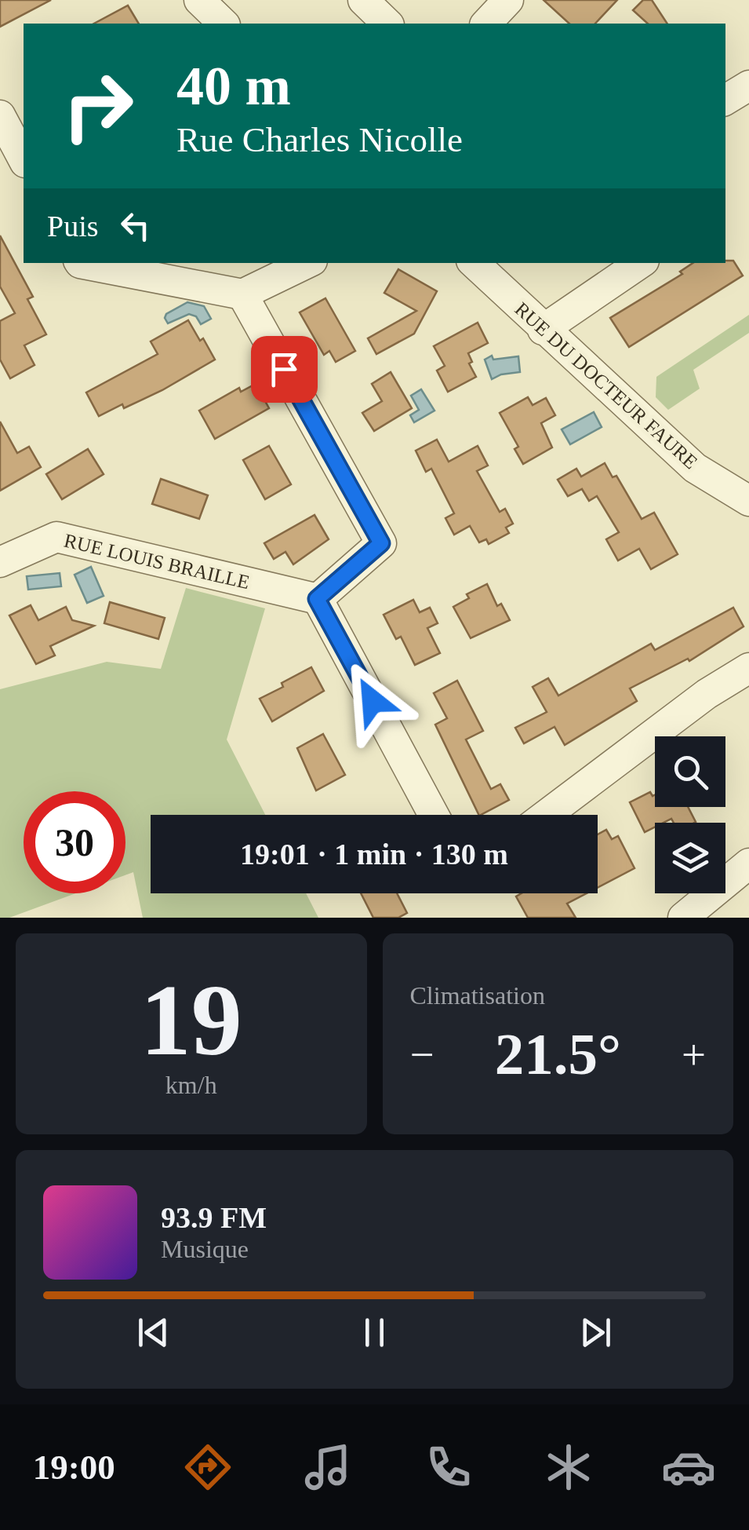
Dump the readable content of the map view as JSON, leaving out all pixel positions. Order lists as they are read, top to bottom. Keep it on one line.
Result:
{"streets":{"street":["RUE DU DOCTEUR FAURE","RUE LOUIS BRAILLE"]},"page":{"turn":["40 m","Rue Charles Nicolle"],"then":"Puis","limit":"30","trip":"19:01 · 1 min · 130 m","tile":[["19","km/h"],"Climatisation"],"heat":["−","21.5°","+"],"song":["93.9 FM","Musique"],"tabs":"19:00"}}
